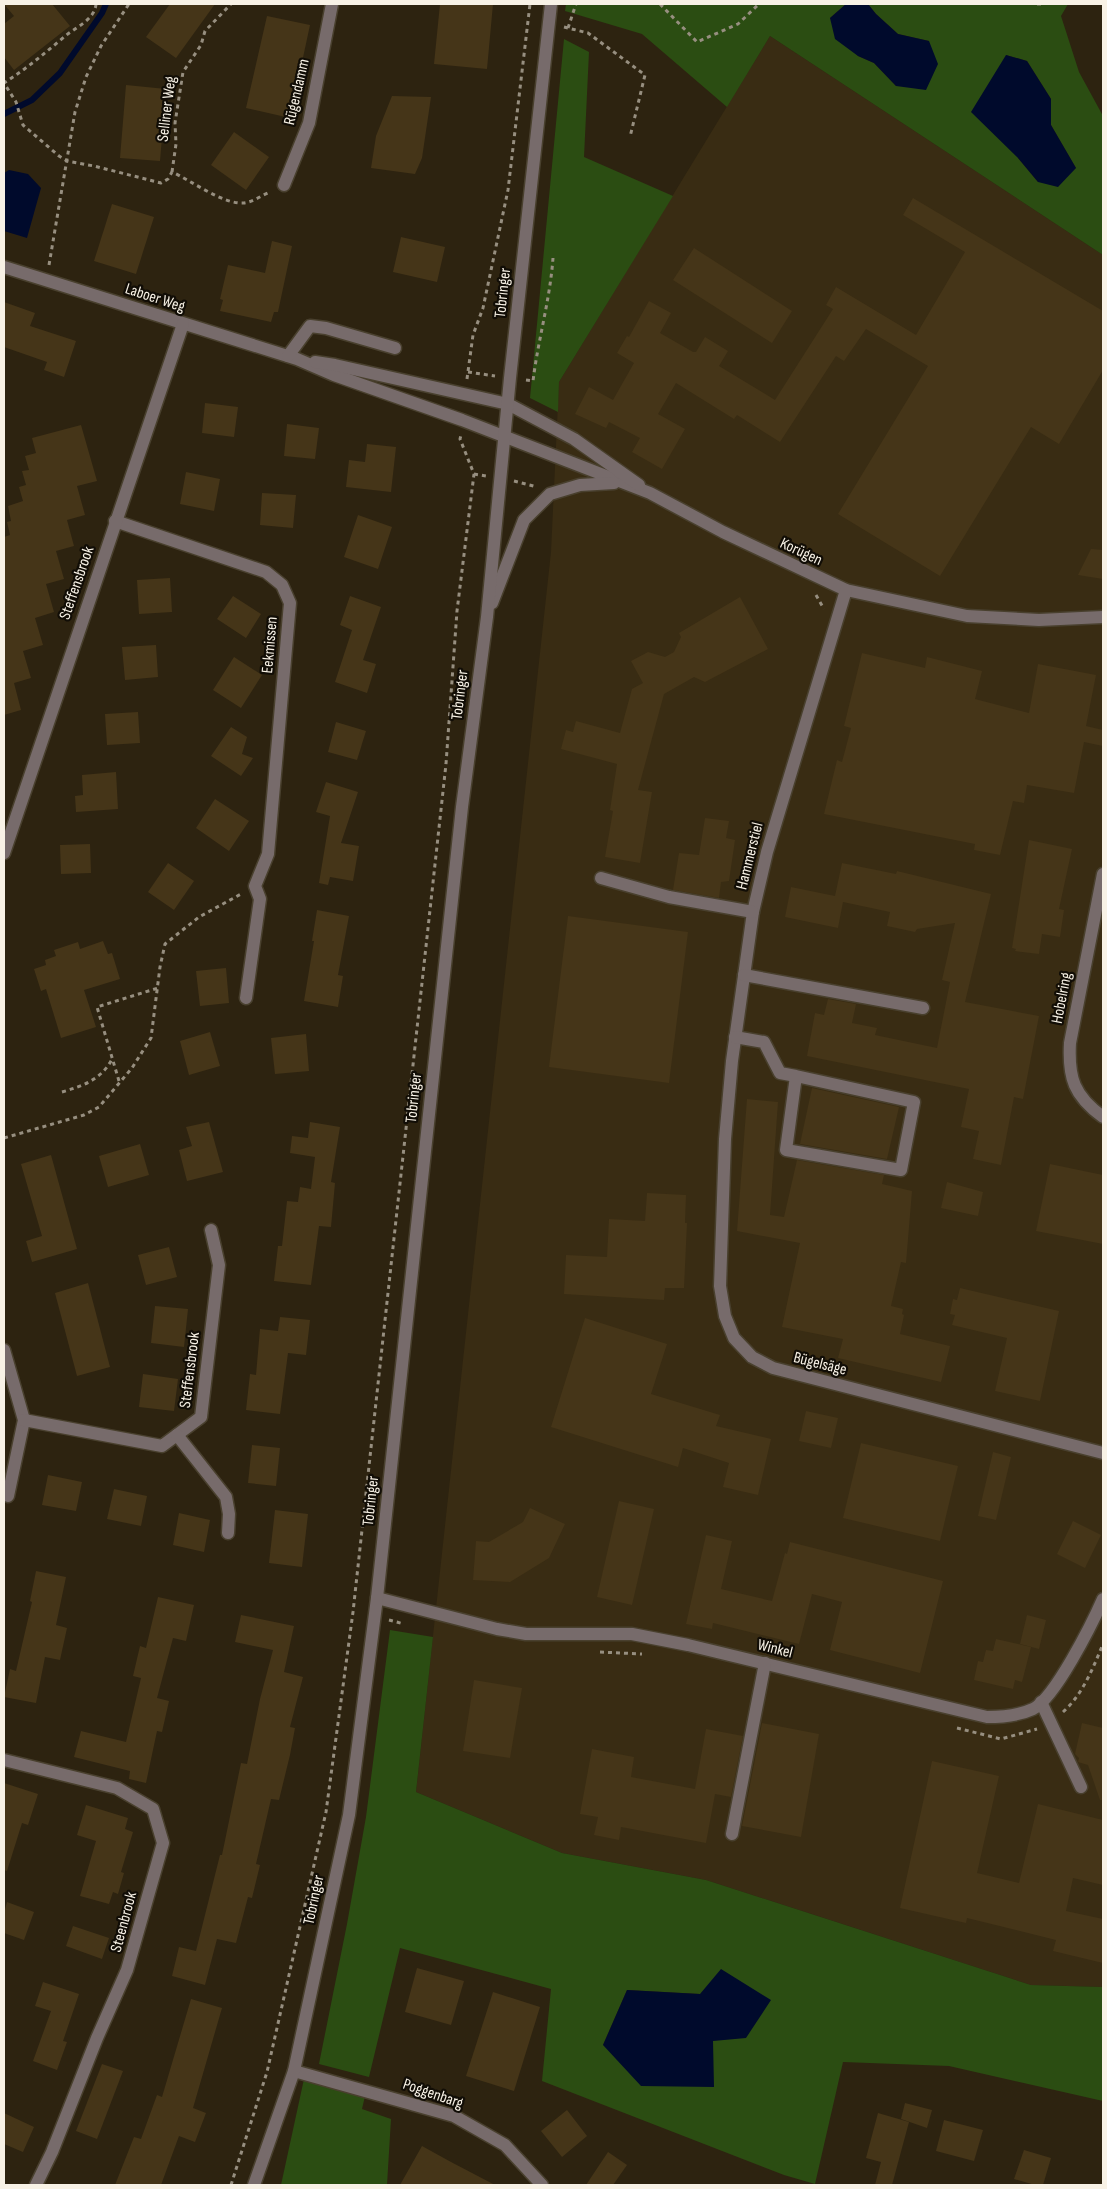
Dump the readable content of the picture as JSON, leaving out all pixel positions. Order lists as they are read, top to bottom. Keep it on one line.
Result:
{"streets":{"street":["Rügendamm","Tobringer","Laboer Weg","Korügen","Steffensbrook","Eekmissen","Hammerstiel","Hobelring","Bügelsäge","Winkel","Steenbrook","Poggenbarg"],"path":["Selliner Weg"]},"crossings":[["Tobringer","Laboer Weg"],["Tobringer","Korügen"],["Tobringer","Winkel"],["Tobringer","Poggenbarg"],["Laboer Weg","Korügen"],["Laboer Weg","Steffensbrook"],["Korügen","Hammerstiel"],["Steffensbrook","Eekmissen"],["Hammerstiel","Bügelsäge"]]}
